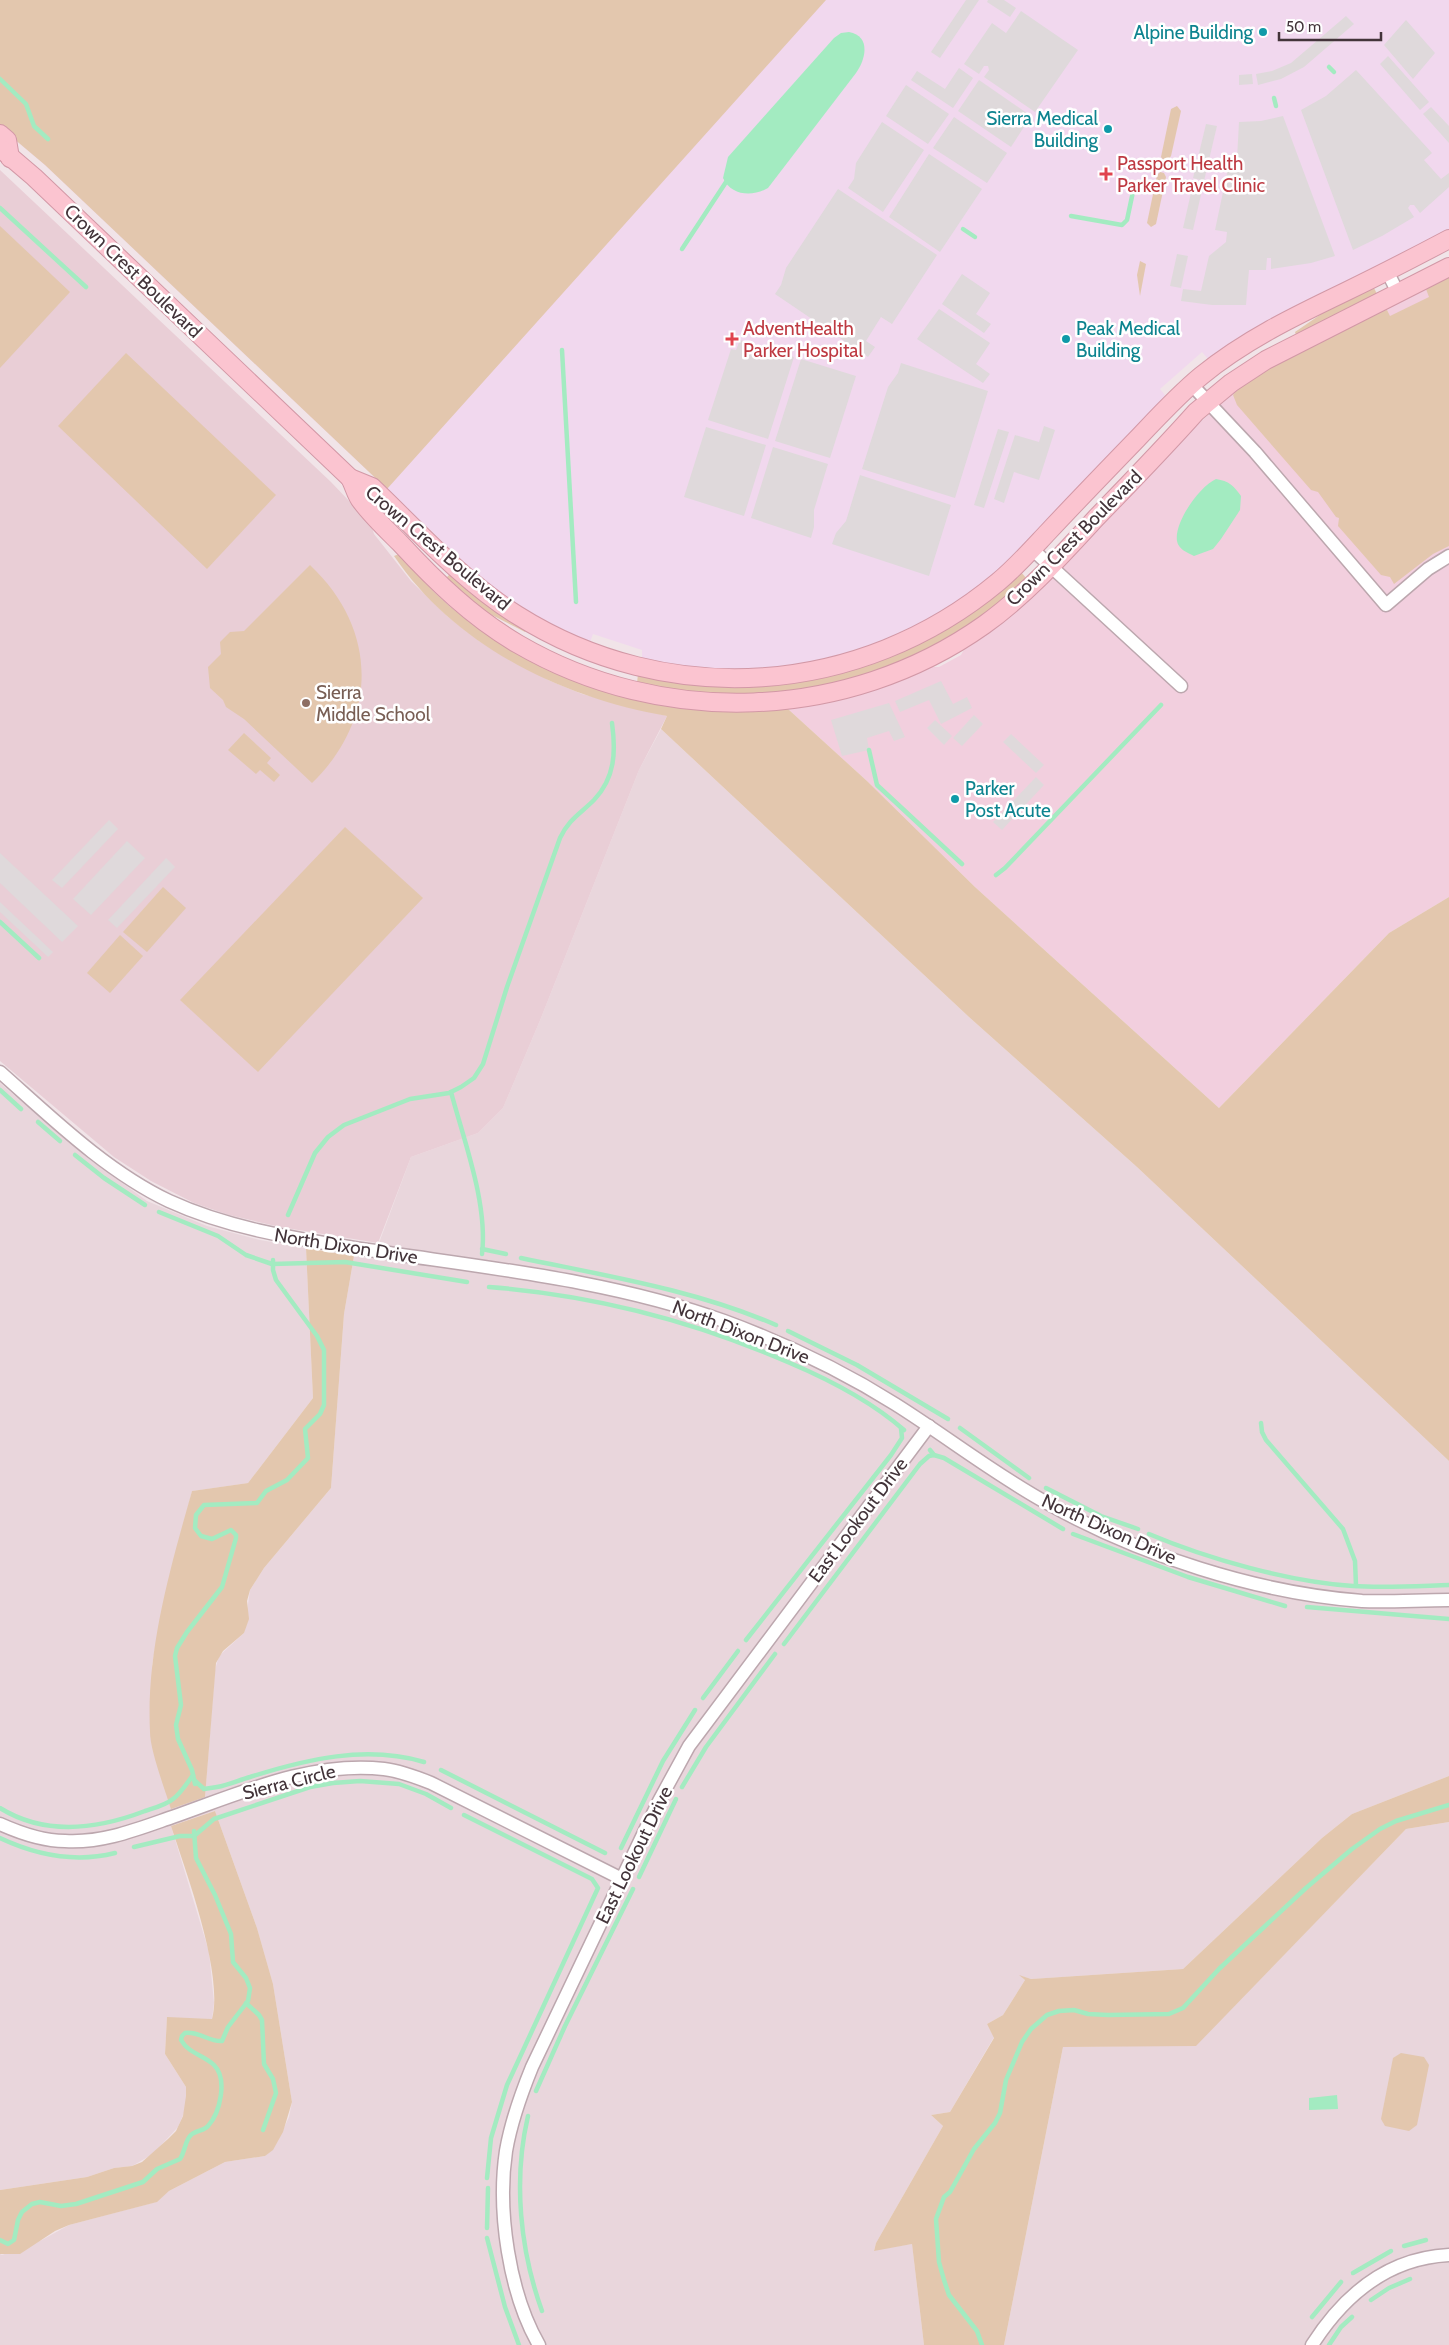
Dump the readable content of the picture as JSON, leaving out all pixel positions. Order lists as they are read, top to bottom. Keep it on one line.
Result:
{"streets":{"main road":["Crown Crest Boulevard"],"street":["North Dixon Drive","East Lookout Drive","Sierra Circle"]},"crossings":[["North Dixon Drive","East Lookout Drive"],["East Lookout Drive","Sierra Circle"]],"places":{"other":["Alpine Building","Sierra Medical Building","Peak Medical Building","Sierra Middle School","Parker Post Acute"],"health":["Passport Health Parker Travel Clinic","AdventHealth Parker Hospital"]},"scale_bar":"50 m"}
